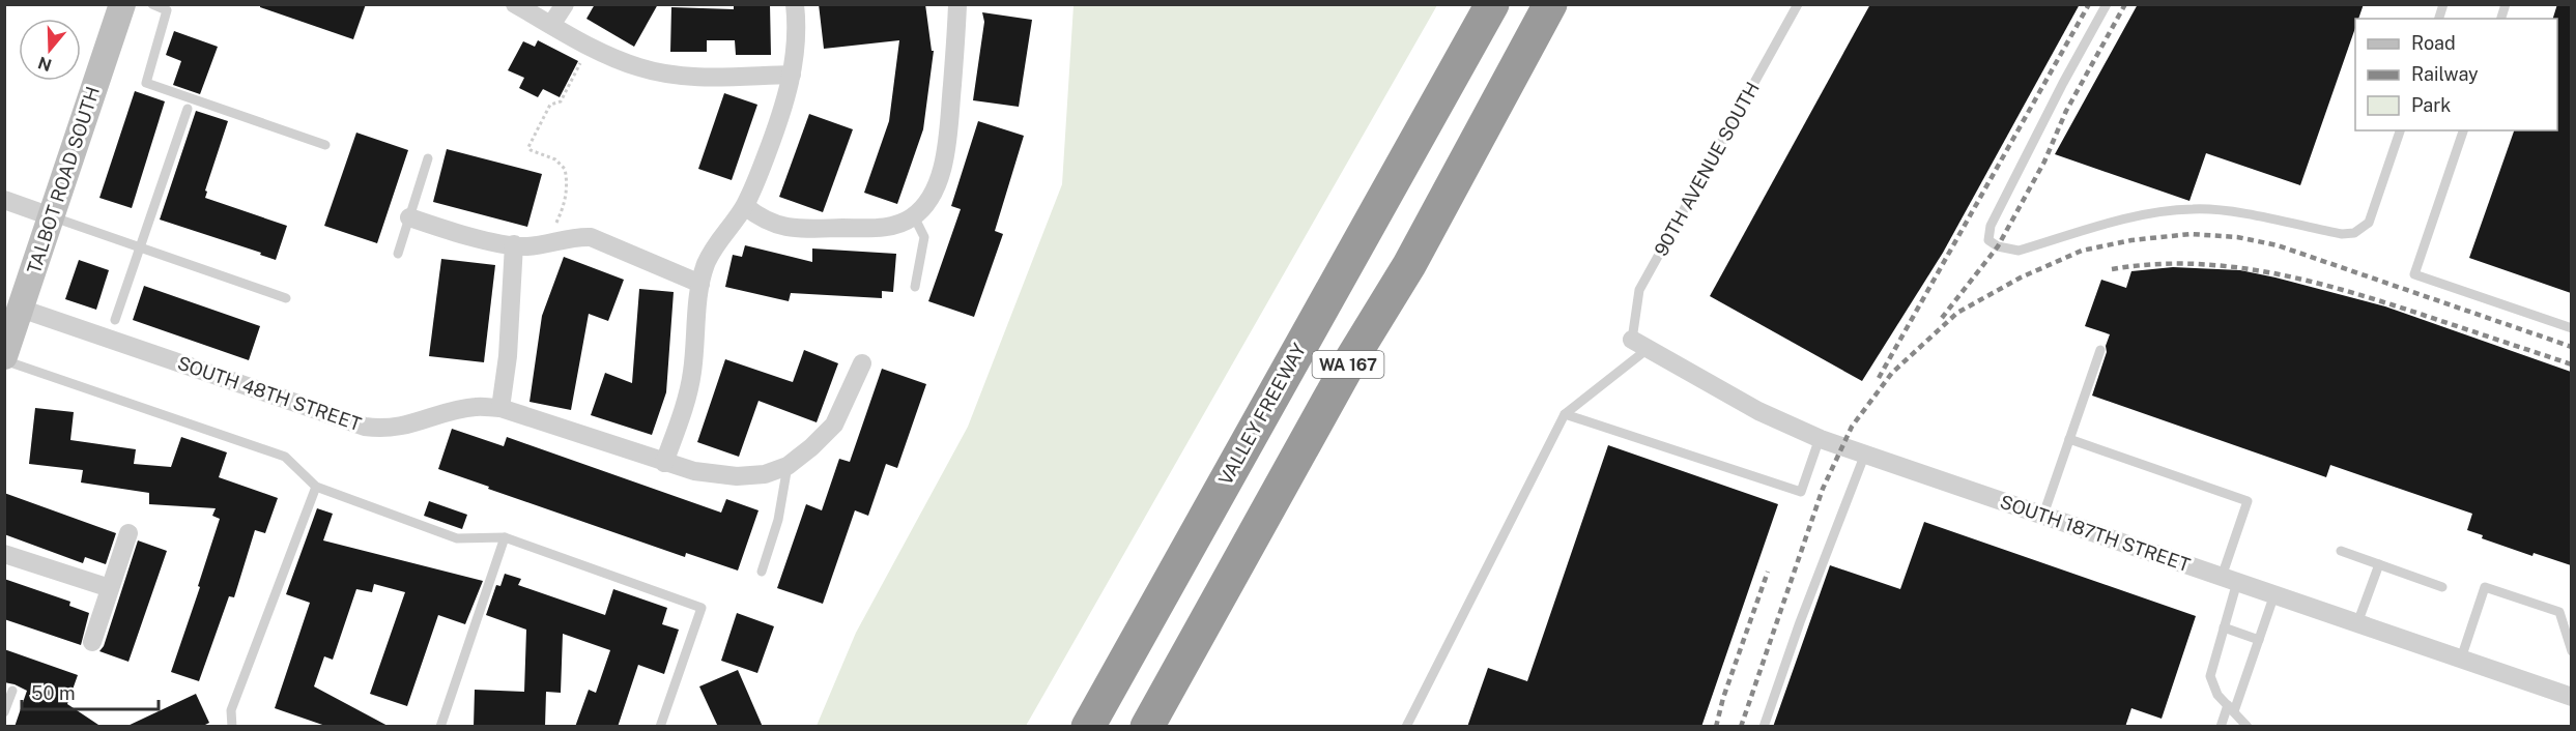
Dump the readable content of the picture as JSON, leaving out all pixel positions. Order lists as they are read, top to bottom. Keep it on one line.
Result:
{"streets":{"highway":["WA 167","VALLEY FREEWAY"],"street":["TALBOT ROAD SOUTH","SOUTH 48TH STREET","SOUTH 187TH STREET"],"lane":["90TH AVENUE SOUTH"]},"crossings":[["90TH AVENUE SOUTH","SOUTH 187TH STREET"],["TALBOT ROAD SOUTH","SOUTH 48TH STREET"]],"legend":["Road","Railway","Park"],"scale_bar":"50 m","north":"bottom"}
